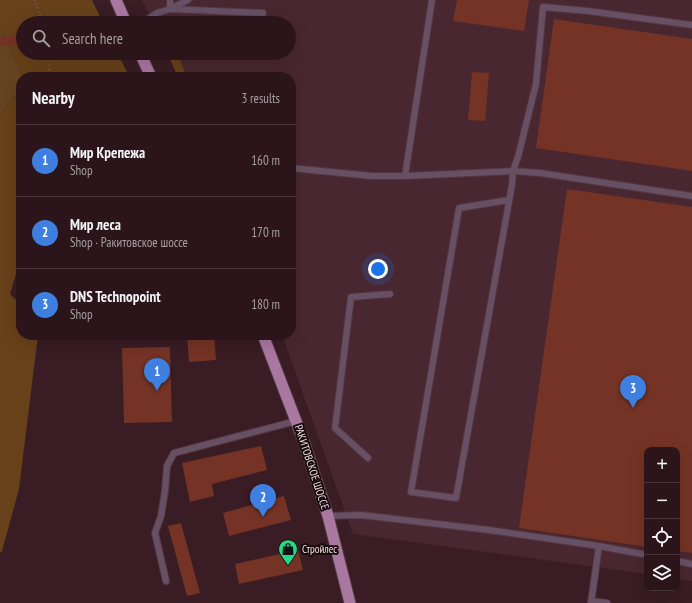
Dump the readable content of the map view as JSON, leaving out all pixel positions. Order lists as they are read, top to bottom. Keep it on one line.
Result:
{"streets":{"main road":["РАКИТОВСКОЕ ШОССЕ"]},"places":{"shop":["Стройлес"]},"page":{"search":"Search here","heading":["Nearby","3 results"],"list":[{"mark":"1","name":"Мир Крепежа","note":"Shop","value":"160 m"},{"mark":"2","name":"Мир леса","note":"Shop · Ракитовское шоссе","value":"170 m"},{"mark":"3","name":"DNS Technopoint","note":"Shop","value":"180 m"}],"pins":["1","3","2"],"map_buttons":["+","−"]}}
